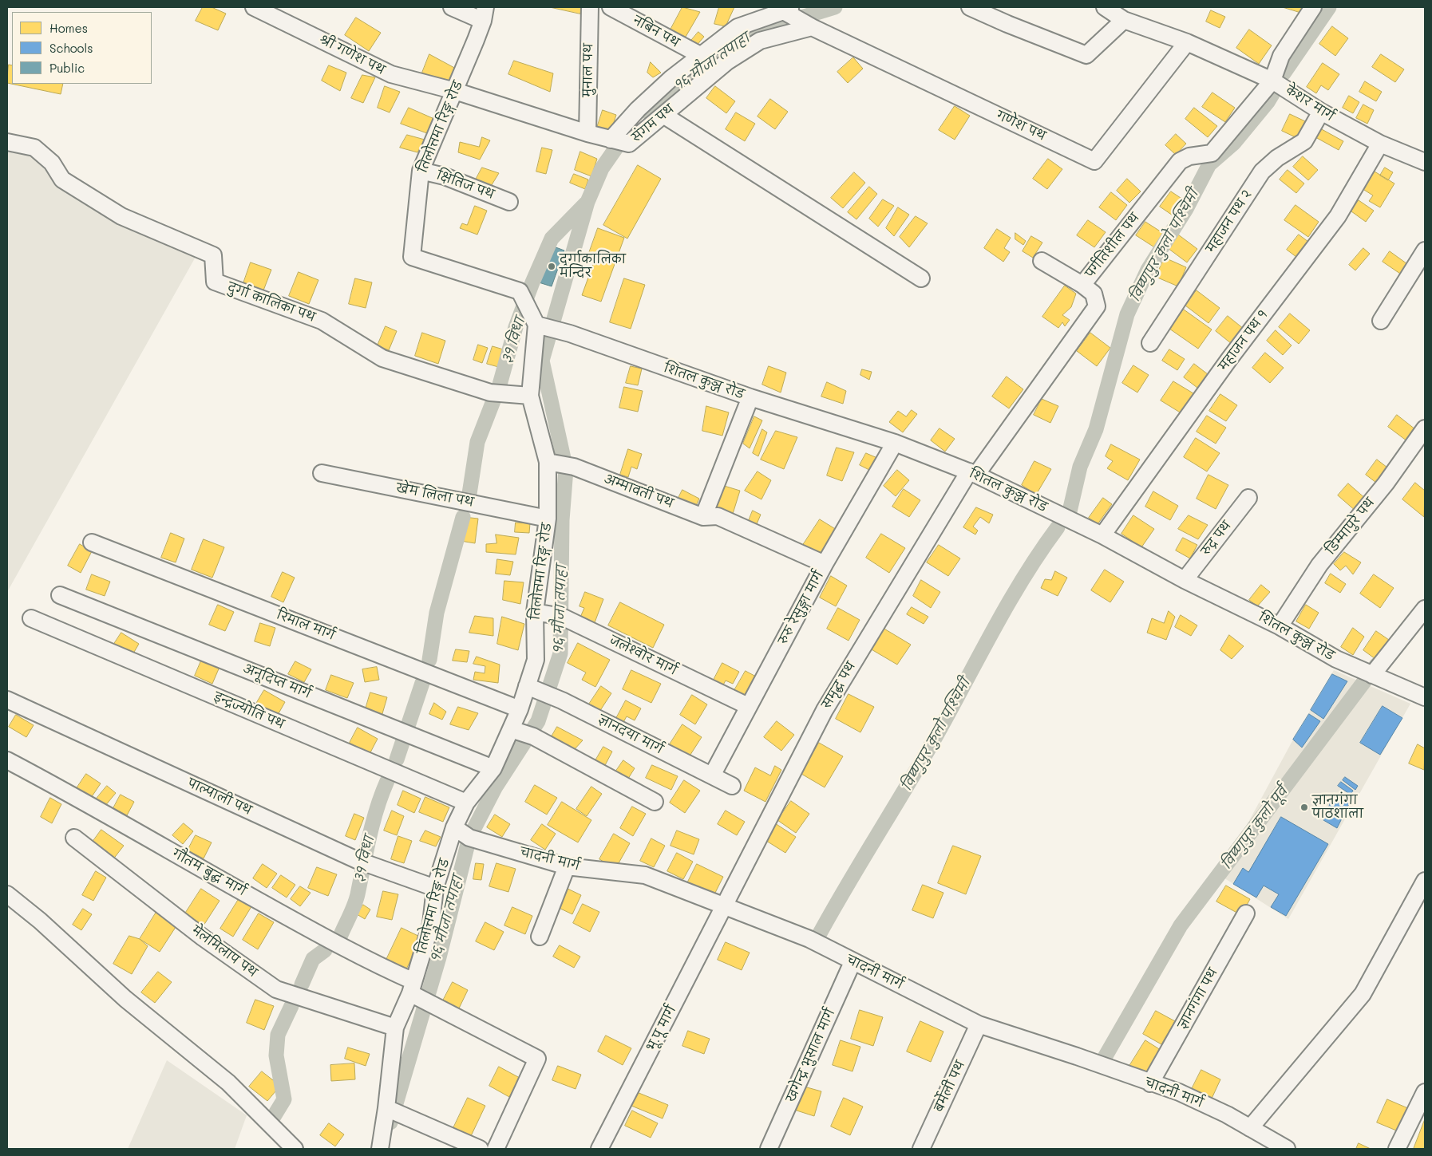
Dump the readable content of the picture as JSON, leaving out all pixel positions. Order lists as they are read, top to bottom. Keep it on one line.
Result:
{"streets":{"street":["नबिन पथ","श्री गणेश पथ","मुनाल पथ","केशर मार्ग","संगम पथ","गणेश पथ","तिलोत्तमा रिङ्ग रोड","क्षितिज पथ","महाजन पथ २","पर्गतिशील पथ","दुर्गा कालिका पथ","महाजन पथ १","शितल कुञ्ज रोड","अम्मावती पथ","खेम लिला पथ","डिम्मापुरे पथ","रुद्र पथ","रुरु रेसुङ्गा मार्ग","रिमाल मार्ग","जलेश्वोर मार्ग","अनूदिप्त मार्ग","समृद्ध पथ","इन्द्रज्योति पथ","ज्ञानदया मार्ग","पाल्पाली पथ","चादनी मार्ग","गौतम बुद्ध मार्ग","मेलमिलाप पथ","ज्ञानगंगा पथ","भू.पू मार्ग","खगेन्द्र भुसाल मार्ग","बर्मेली पथ"]},"crossings":[["श्री गणेश पथ","संगम पथ"],["श्री गणेश पथ","तिलोत्तमा रिङ्ग रोड"],["मुनाल पथ","संगम पथ"],["केशर मार्ग","महाजन पथ २"],["केशर मार्ग","पर्गतिशील पथ"],["केशर मार्ग","महाजन पथ १"],["संगम पथ","गणेश पथ"],["संगम पथ","तिलोत्तमा रिङ्ग रोड"],["तिलोत्तमा रिङ्ग रोड","क्षितिज पथ"],["तिलोत्तमा रिङ्ग रोड","दुर्गा कालिका पथ"],["तिलोत्तमा रिङ्ग रोड","शितल कुञ्ज रोड"],["तिलोत्तमा रिङ्ग रोड","अम्मावती पथ"],["तिलोत्तमा रिङ्ग रोड","खेम लिला पथ"],["तिलोत्तमा रिङ्ग रोड","रिमाल मार्ग"],["तिलोत्तमा रिङ्ग रोड","जलेश्वोर मार्ग"],["तिलोत्तमा रिङ्ग रोड","अनूदिप्त मार्ग"],["तिलोत्तमा रिङ्ग रोड","इन्द्रज्योति पथ"],["तिलोत्तमा रिङ्ग रोड","ज्ञानदया मार्ग"],["तिलोत्तमा रिङ्ग रोड","पाल्पाली पथ"],["तिलोत्तमा रिङ्ग रोड","चादनी मार्ग"],["तिलोत्तमा रिङ्ग रोड","गौतम बुद्ध मार्ग"],["तिलोत्तमा रिङ्ग रोड","मेलमिलाप पथ"],["पर्गतिशील पथ","शितल कुञ्ज रोड"],["पर्गतिशील पथ","समृद्ध पथ"],["महाजन पथ १","शितल कुञ्ज रोड"],["शितल कुञ्ज रोड","डिम्मापुरे पथ"],["शितल कुञ्ज रोड","रुद्र पथ"],["शितल कुञ्ज रोड","रुरु रेसुङ्गा मार्ग"],["शितल कुञ्ज रोड","समृद्ध पथ"],["अम्मावती पथ","रुरु रेसुङ्गा मार्ग"],["रुरु रेसुङ्गा मार्ग","जलेश्वोर मार्ग"],["रुरु रेसुङ्गा मार्ग","ज्ञानदया मार्ग"],["समृद्ध पथ","चादनी मार्ग"],["समृद्ध पथ","भू.पू मार्ग"],["चादनी मार्ग","ज्ञानगंगा पथ"],["चादनी मार्ग","भू.पू मार्ग"],["चादनी मार्ग","खगेन्द्र भुसाल मार्ग"],["चादनी मार्ग","बर्मेली पथ"]],"water":["१६ मौजा तपाहा","विष्णुपुर कुलो पश्चिमी","३१ विधा","विष्णुपुर कुलो पूर्व"],"places":["दुर्गाकालिका मन्दिर","ज्ञानगंगा पाठशाला"],"legend":["Homes","Schools","Public"]}
